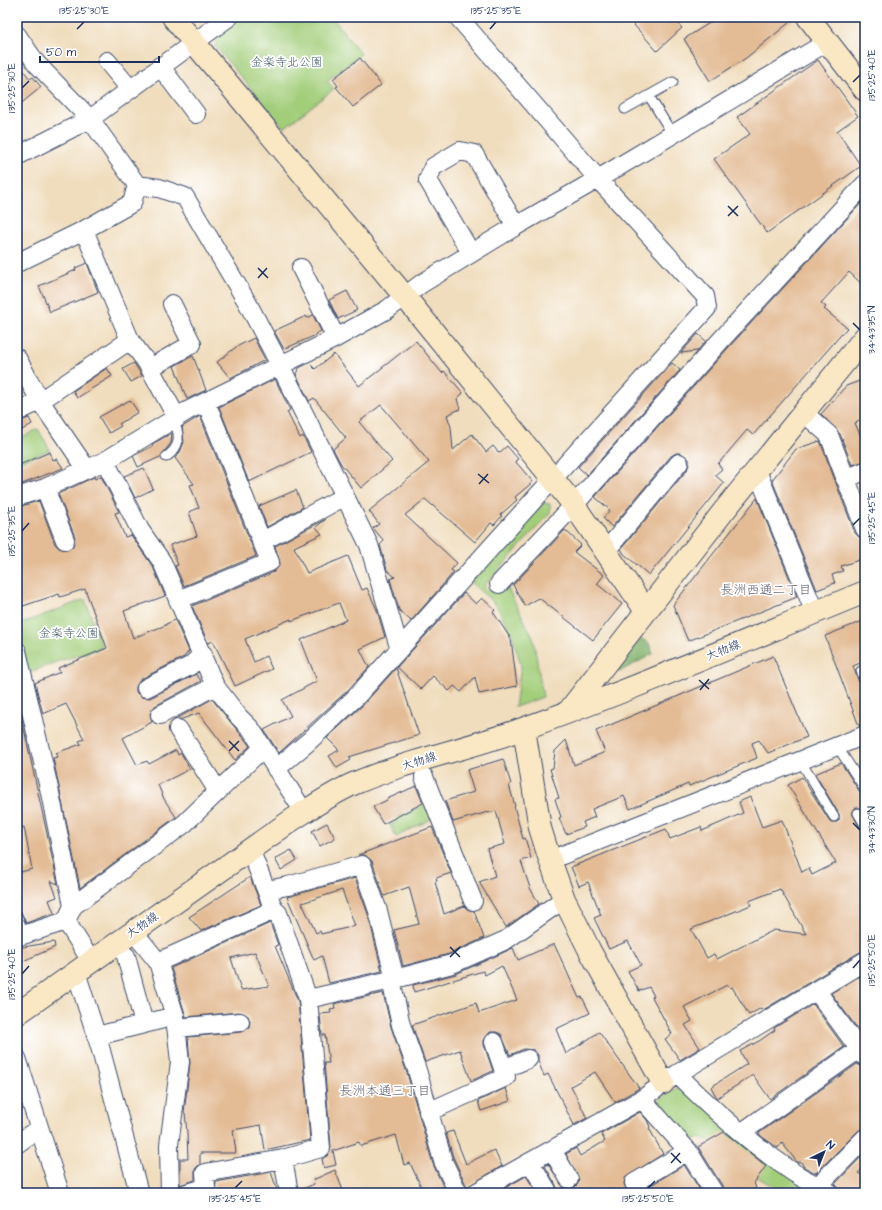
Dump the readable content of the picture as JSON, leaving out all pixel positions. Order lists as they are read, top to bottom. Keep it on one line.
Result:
{"streets":{"street":["大物線"]},"districts":["長洲西通二丁目","長洲本通三丁目"],"parks":["金楽寺北公園","金楽寺公園"],"scale_bar":"50 m","north":"top right","coordinates":["135°25'30\"E","135°25'35\"E","135°25'40\"E","34°43'35\"N","135°25'45\"E","34°43'30\"N","135°25'50\"E"]}
